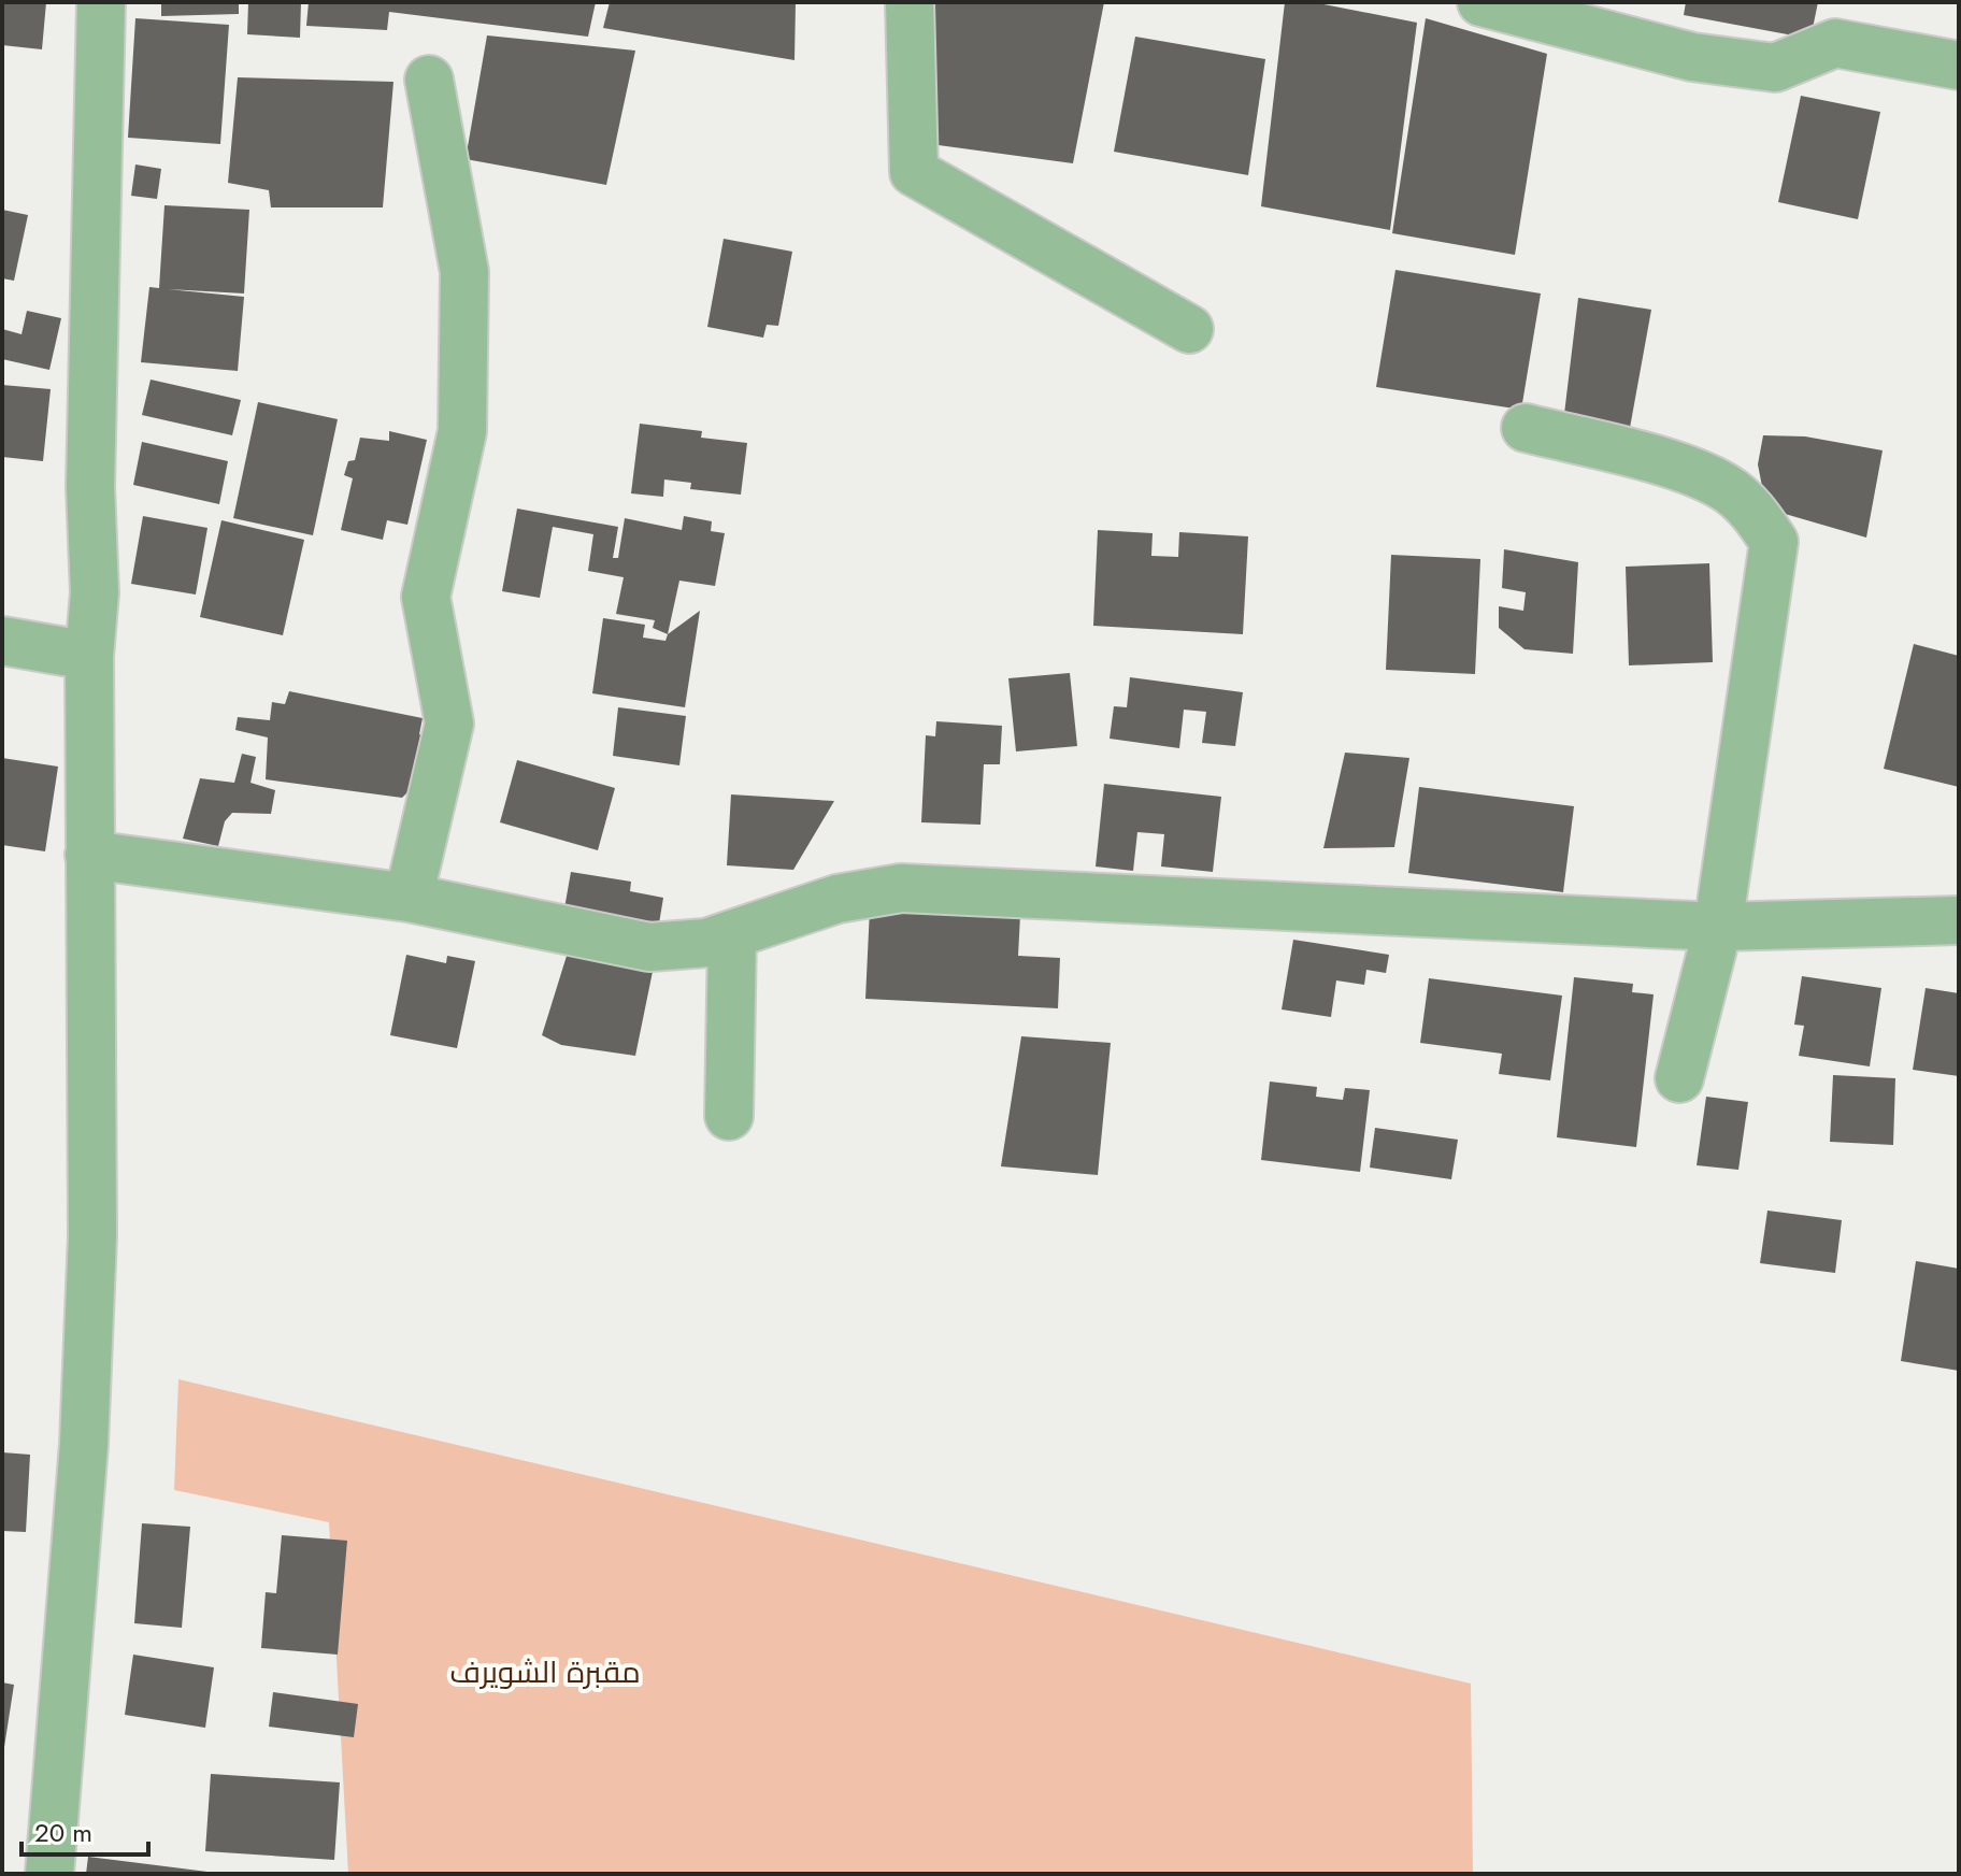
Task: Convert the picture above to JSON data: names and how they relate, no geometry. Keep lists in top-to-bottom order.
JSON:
{
  "parks": ["مقبرة الشويرف"],
  "scale_bar": "20 m"
}
